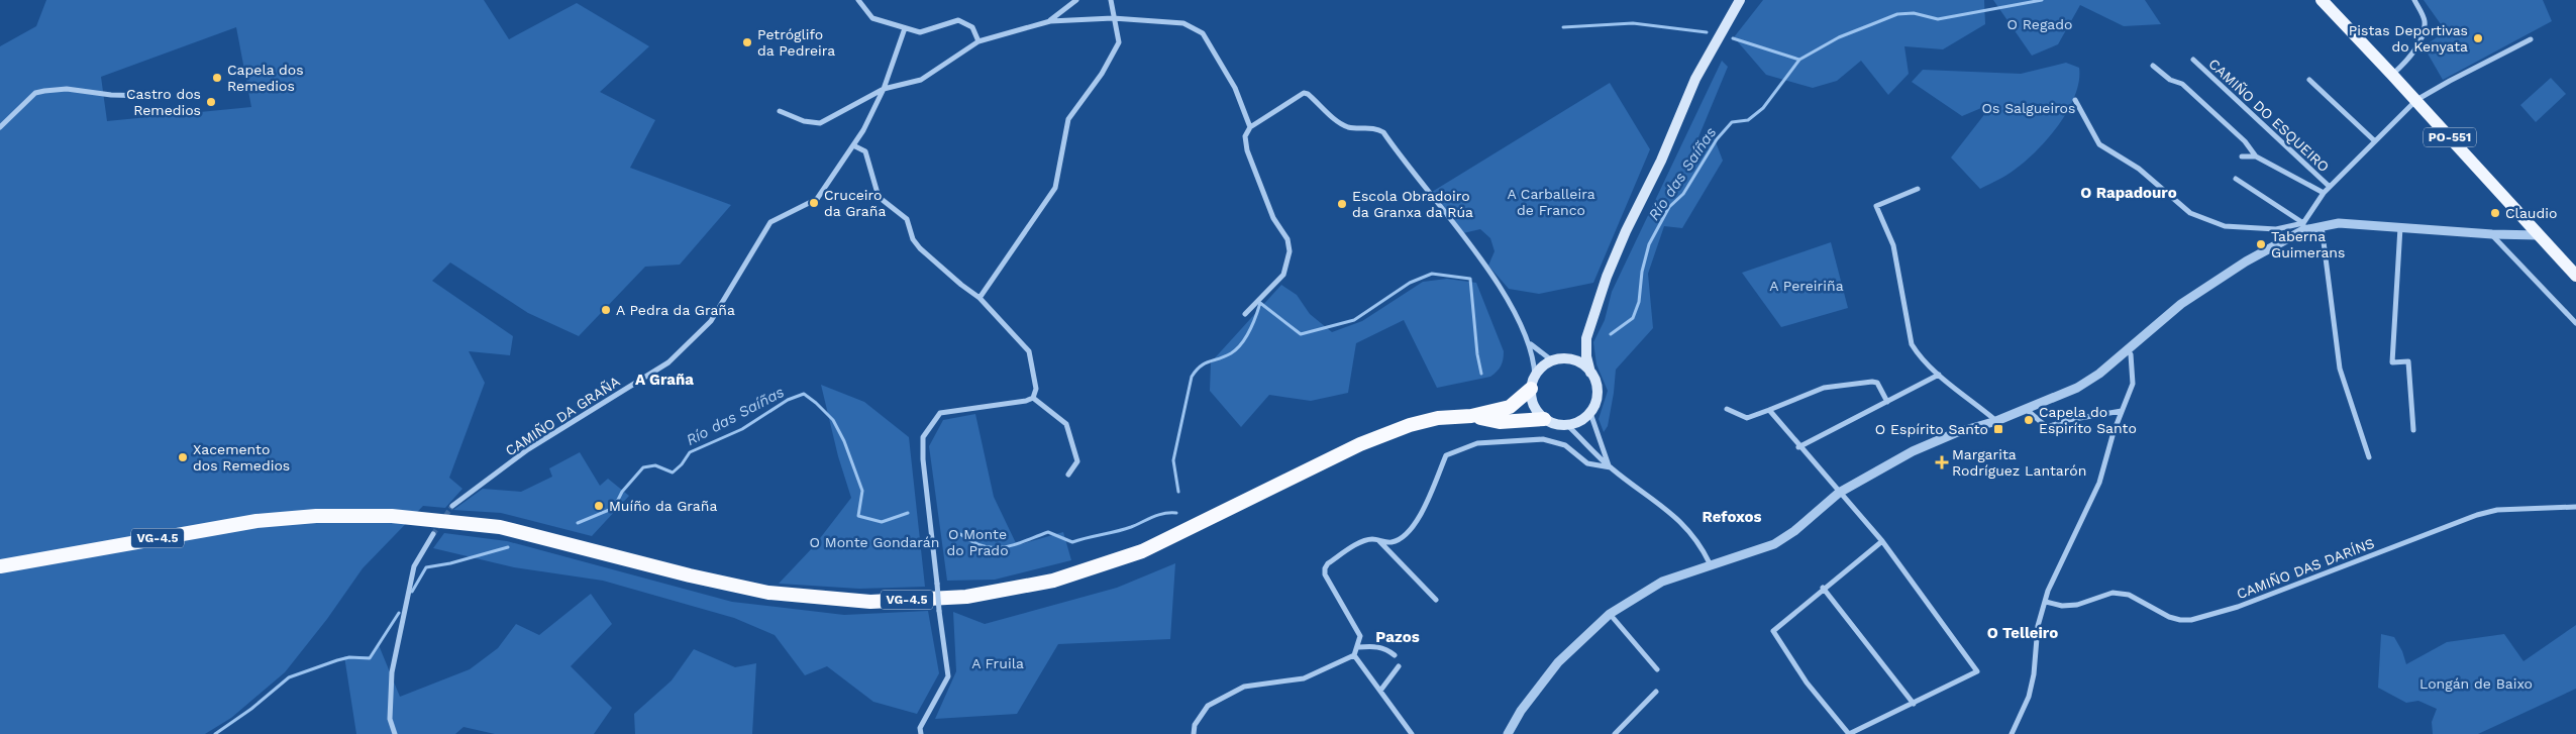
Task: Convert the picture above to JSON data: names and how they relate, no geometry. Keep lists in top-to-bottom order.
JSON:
{
  "streets": {
    "highway": ["VG-4.5"],
    "main road": ["PO-551"],
    "street": ["CAMIÑO DO ESQUEIRO", "CAMIÑO DA GRAÑA", "CAMIÑO DAS DARÍNS"]
  },
  "districts": [
    "O Rapadouro",
    "A Graña",
    "Refoxos",
    "O Telleiro",
    "Pazos"
  ],
  "water": ["Río das Saíñas"],
  "parks": [
    "O Regado",
    "Os Salgueiros",
    "A Carballeira de Franco",
    "A Pereiriña",
    "O Monte do Prado",
    "O Monte Gondarán",
    "A Fruila",
    "Longán de Baixo"
  ],
  "places": {
    "other": [
      "Pistas Deportivas do Kenyata",
      "Petróglifo da Pedreira",
      "Capela dos Remedios",
      "Castro dos Remedios",
      "Cruceiro da Graña",
      "Escola Obradoiro da Granxa da Rúa",
      "Claudio",
      "Taberna Guimerans",
      "A Pedra da Graña",
      "Capela do Espiríto Santo",
      "Xacemento dos Remedios",
      "Muíño da Graña"
    ],
    "transit": ["O Espírito Santo"],
    "health": ["Margarita Rodríguez Lantarón"]
  }
}
